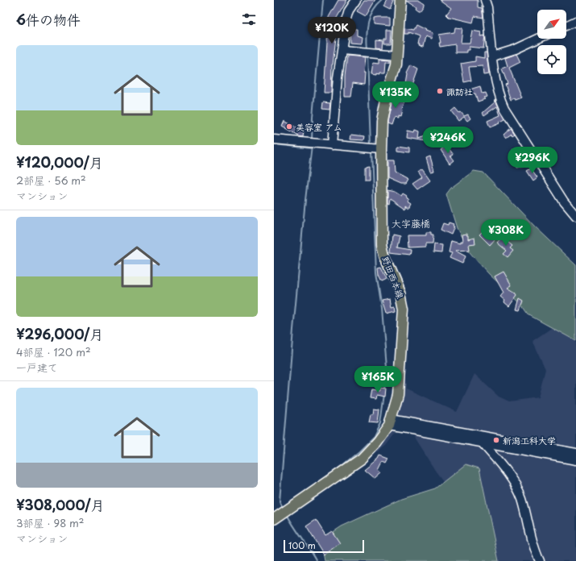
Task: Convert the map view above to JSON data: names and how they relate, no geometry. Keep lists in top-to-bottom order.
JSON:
{
  "streets": {
    "main road": ["野田西本線"]
  },
  "districts": ["大字藤橋"],
  "places": ["諏訪社", "美容室 アム", "新潟工科大学"],
  "scale_bar": "100 m",
  "north": "top right",
  "page": {
    "heading": "6件の物件",
    "price": [
      "¥120K",
      "¥135K",
      "¥246K",
      "¥296K",
      "¥308K",
      "¥165K"
    ],
    "list": [
      {
        "name": "¥120,000/月",
        "note": "2部屋 · 56 m² · マンション"
      },
      {
        "name": "¥296,000/月",
        "note": "4部屋 · 120 m² · 一戸建て"
      },
      {
        "name": "¥308,000/月",
        "note": "3部屋 · 98 m² · マンション"
      }
    ],
    "scale": "100 m"
  }
}
